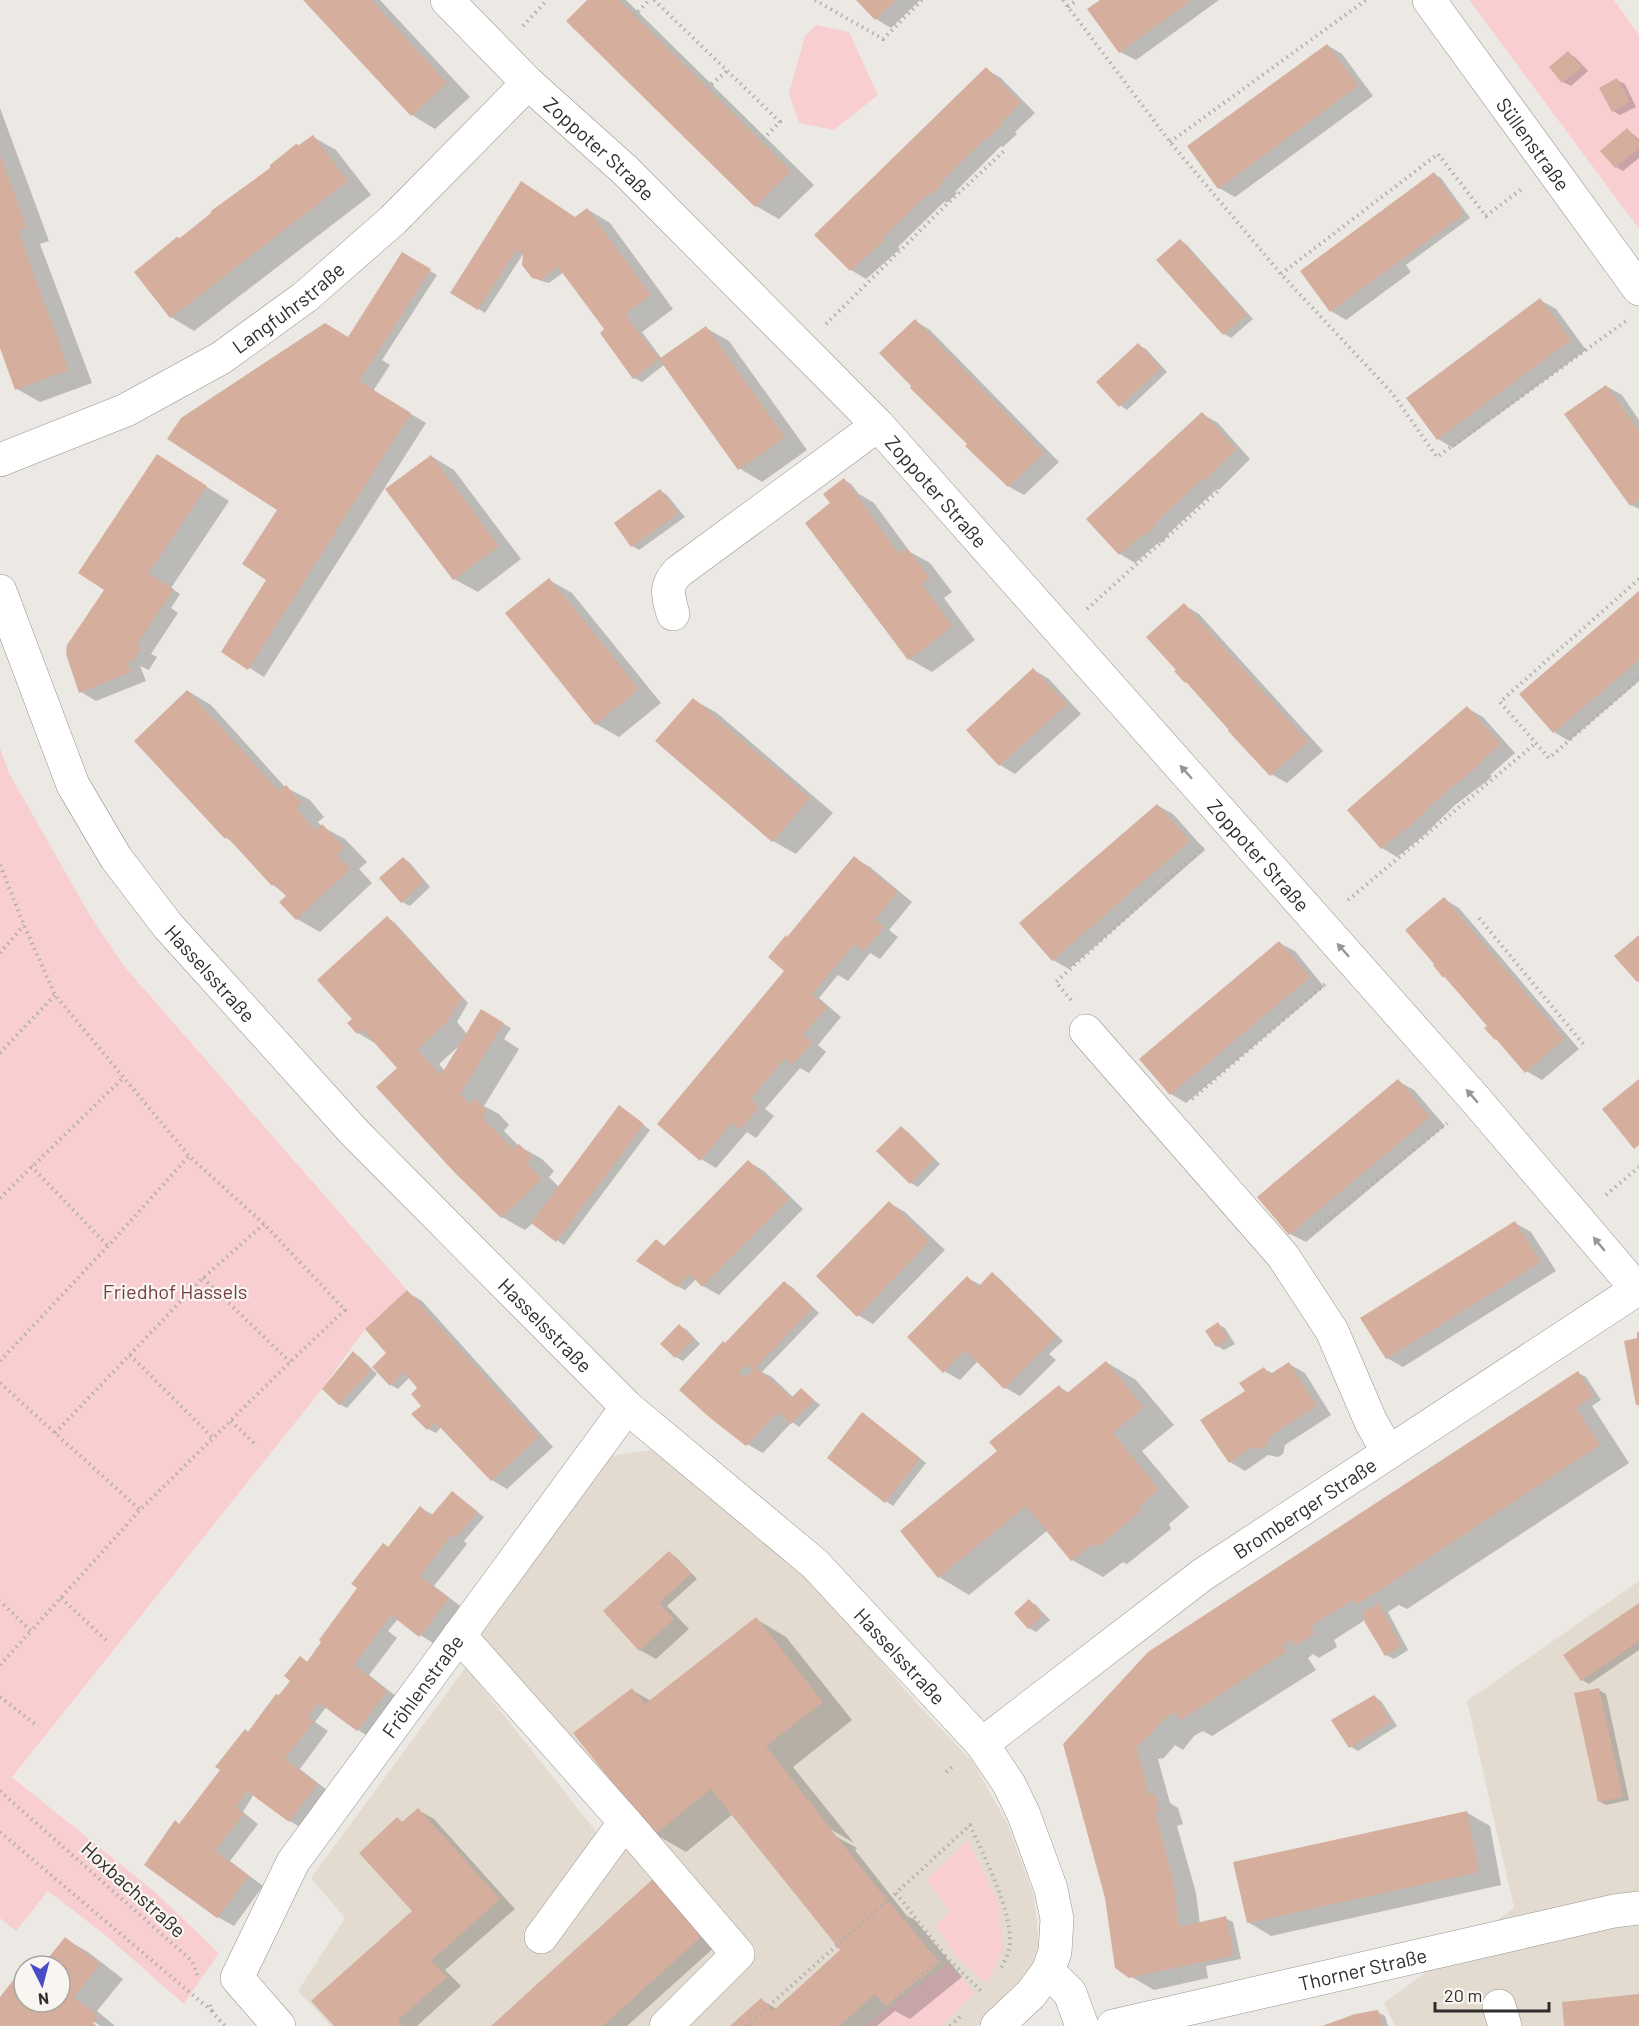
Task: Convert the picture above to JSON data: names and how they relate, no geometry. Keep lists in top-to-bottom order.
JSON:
{
  "streets": {
    "street": [
      "Süllenstraße",
      "Zoppoter Straße",
      "Langfuhrstraße",
      "Hasselsstraße",
      "Bromberger Straße",
      "Fröhlenstraße",
      "Thorner Straße"
    ],
    "path": ["Hoxbachstraße"]
  },
  "crossings": [
    ["Zoppoter Straße", "Langfuhrstraße"],
    ["Zoppoter Straße", "Bromberger Straße"],
    ["Hasselsstraße", "Bromberger Straße"],
    ["Hasselsstraße", "Fröhlenstraße"]
  ],
  "parks": ["Friedhof Hassels"],
  "scale_bar": "20 m",
  "north": "bottom"
}
